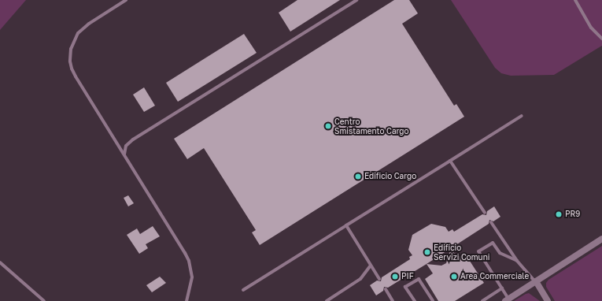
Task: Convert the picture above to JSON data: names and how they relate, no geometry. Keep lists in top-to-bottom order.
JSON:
{
  "places": [
    "Centro Smistamento Cargo",
    "Edificio Cargo",
    "PR9",
    "Edificio Servizi Comuni",
    "PIF",
    "Area Commerciale"
  ]
}
